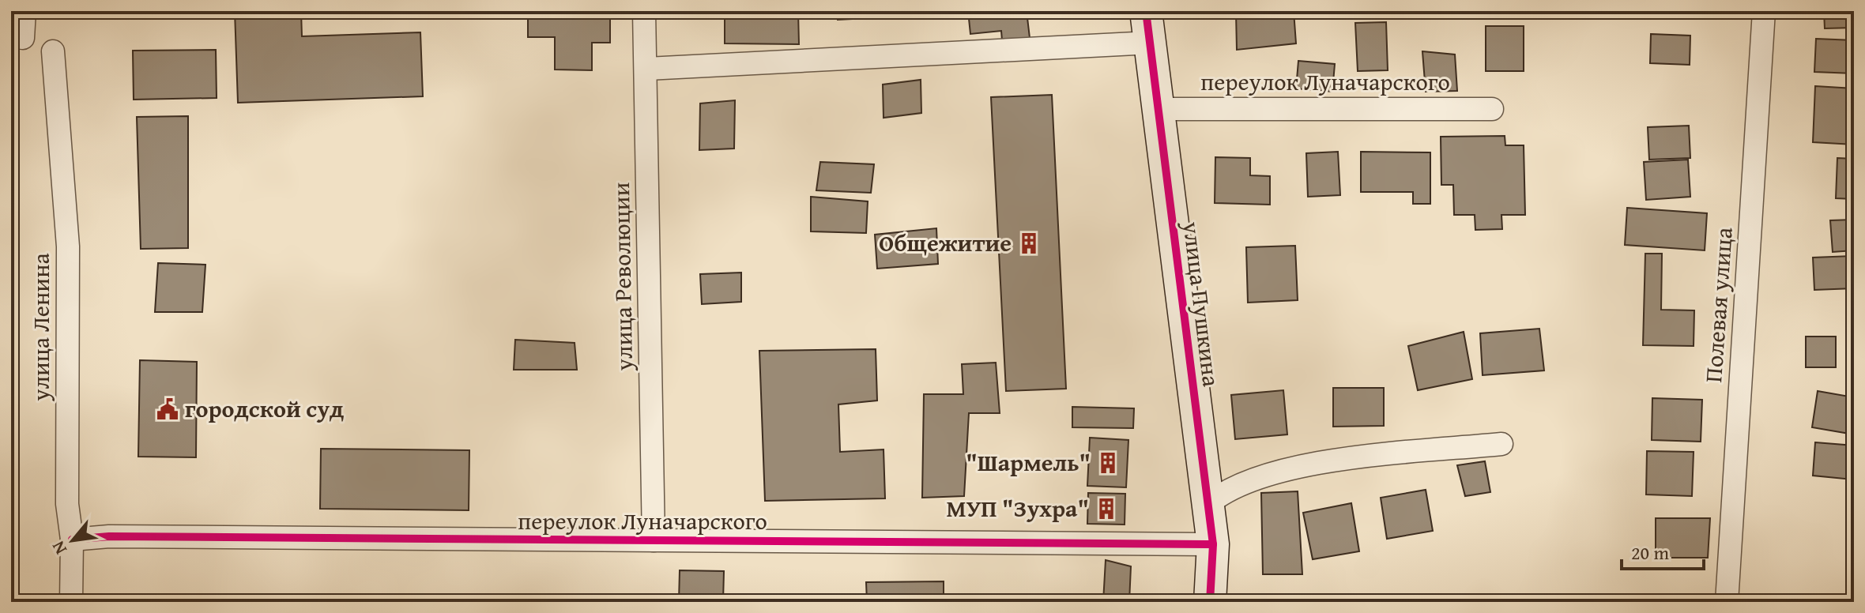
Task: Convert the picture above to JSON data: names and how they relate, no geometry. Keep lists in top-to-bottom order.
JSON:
{
  "streets": {
    "street": [
      "переулок Луначарского",
      "улица Революции",
      "улица Пушкина",
      "Полевая улица",
      "улица Ленина"
    ]
  },
  "crossings": [
    ["переулок Луначарского", "улица Революции"],
    ["переулок Луначарского", "улица Пушкина"],
    ["переулок Луначарского", "улица Ленина"]
  ],
  "places": {
    "building": ["Общежитие", "\"Шармель\"", "МУП \"Зухра\""],
    "public building": ["городской суд"]
  },
  "scale_bar": "20 m",
  "north": "bottom left"
}
